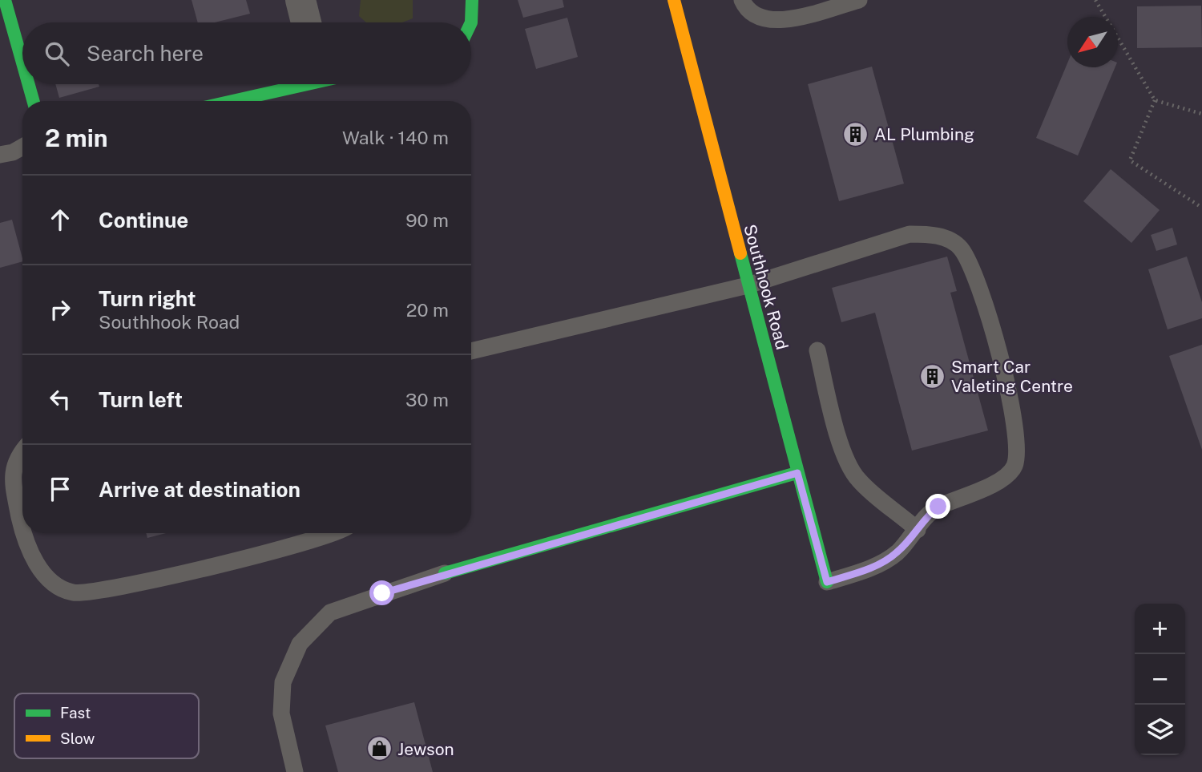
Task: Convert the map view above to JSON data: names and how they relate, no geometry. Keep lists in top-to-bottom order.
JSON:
{
  "streets": {
    "street": ["Southhook Road"]
  },
  "places": {
    "building": ["AL Plumbing", "Smart Car Valeting Centre"],
    "shop": ["Jewson"]
  },
  "legend": ["Fast", "Slow"],
  "north": "bottom left",
  "page": {
    "search": "Search here",
    "heading": ["2 min", "Walk · 140 m"],
    "list": [
      ["Continue", "90 m"],
      ["Turn right", "Southhook Road", "20 m"],
      ["Turn left", "30 m"],
      "Arrive at destination"
    ],
    "map_buttons": ["+", "−"]
  }
}
